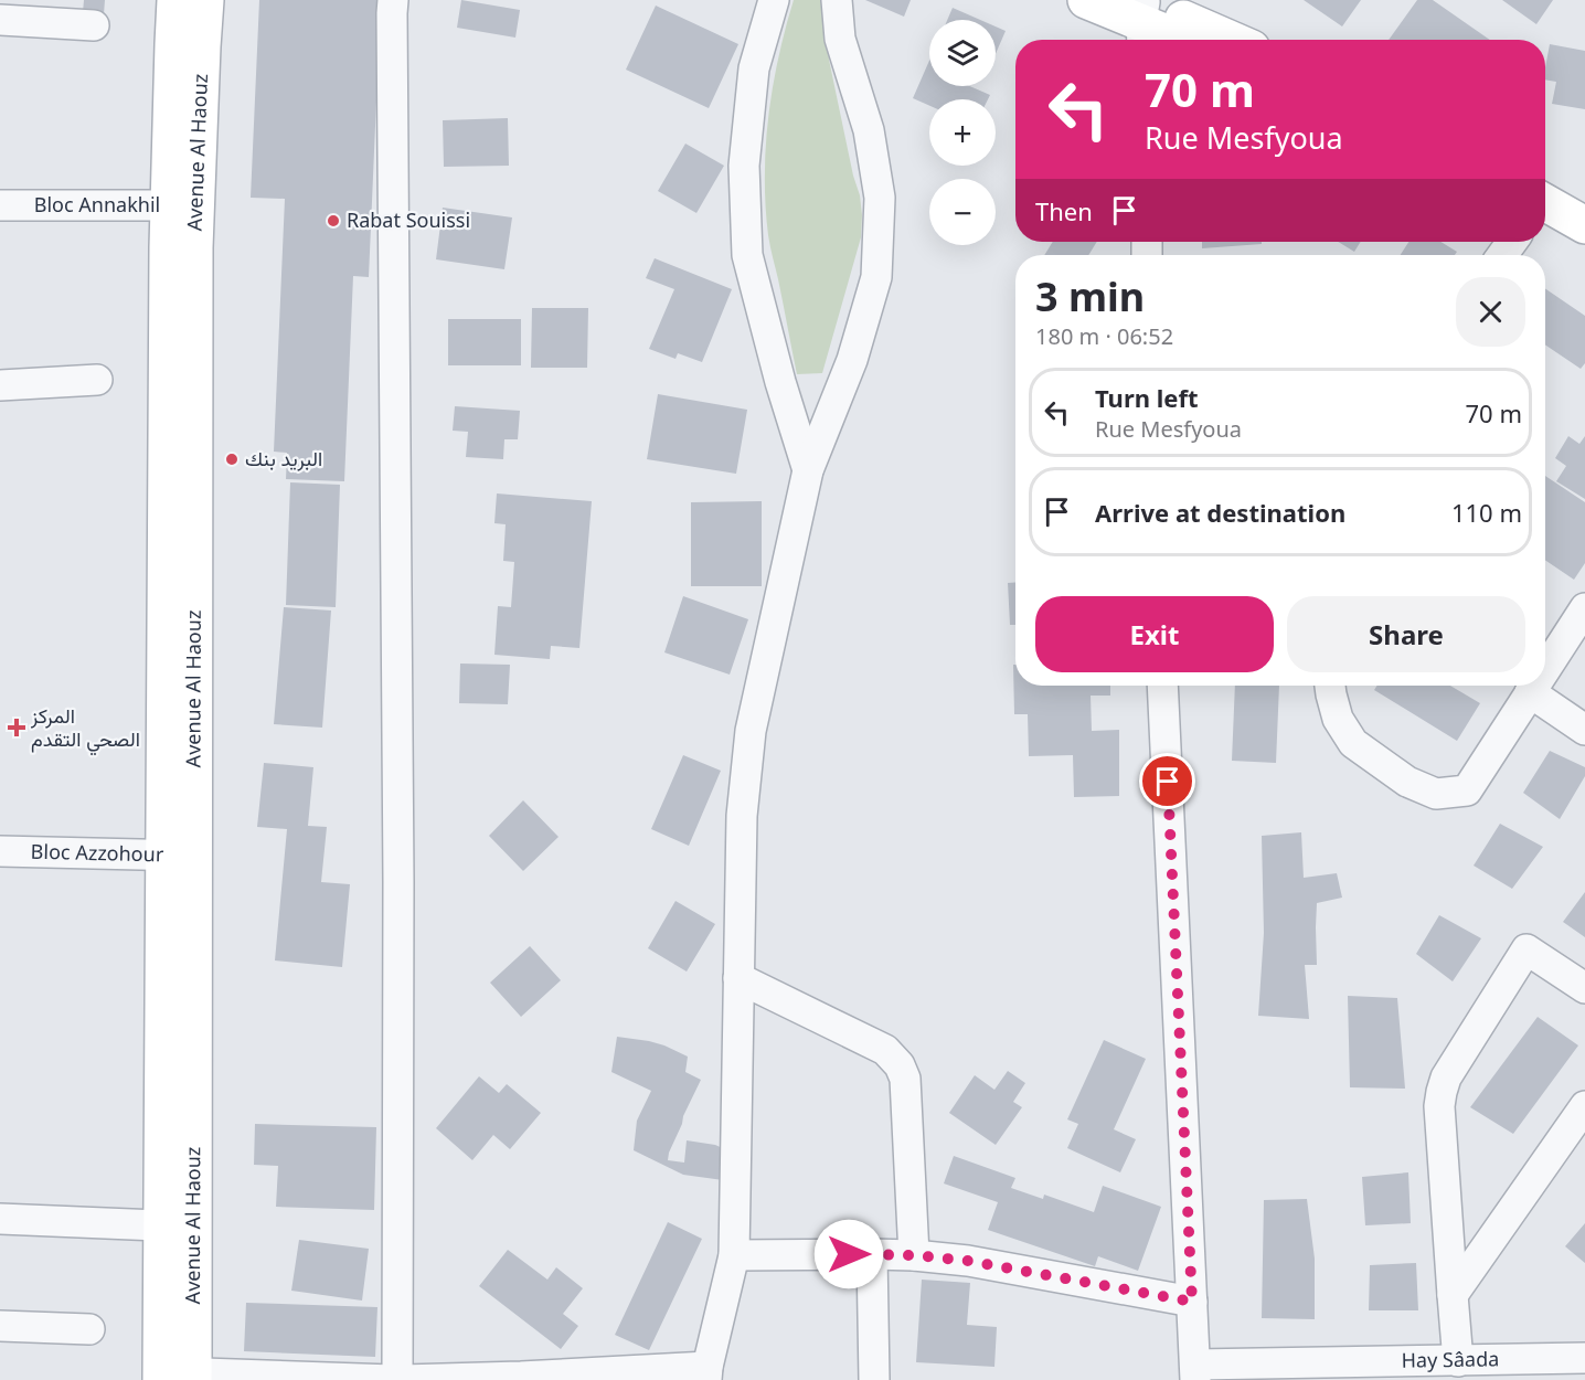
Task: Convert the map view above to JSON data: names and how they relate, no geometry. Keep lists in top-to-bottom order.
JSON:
{
  "streets": {
    "main road": ["Avenue Al Haouz"],
    "street": ["Bloc Annakhil", "Bloc Azzohour", "Hay Sâada"]
  },
  "crossings": [
    ["Avenue Al Haouz", "Bloc Annakhil"],
    ["Avenue Al Haouz", "Bloc Azzohour"]
  ],
  "places": {
    "other": ["Rabat Souissi", "البريد بنك"],
    "health": ["المركز الصحي التقدم"]
  },
  "page": {
    "map_buttons": ["+", "−"],
    "turn": ["70 m", "Rue Mesfyoua"],
    "then": "Then",
    "heading": ["3 min", "180 m · 06:52"],
    "list": [
      {
        "name": "Turn left",
        "note": "Rue Mesfyoua",
        "value": "70 m"
      },
      {
        "name": "Arrive at destination",
        "value": "110 m"
      }
    ],
    "buttons": ["Exit", "Share"]
  }
}
